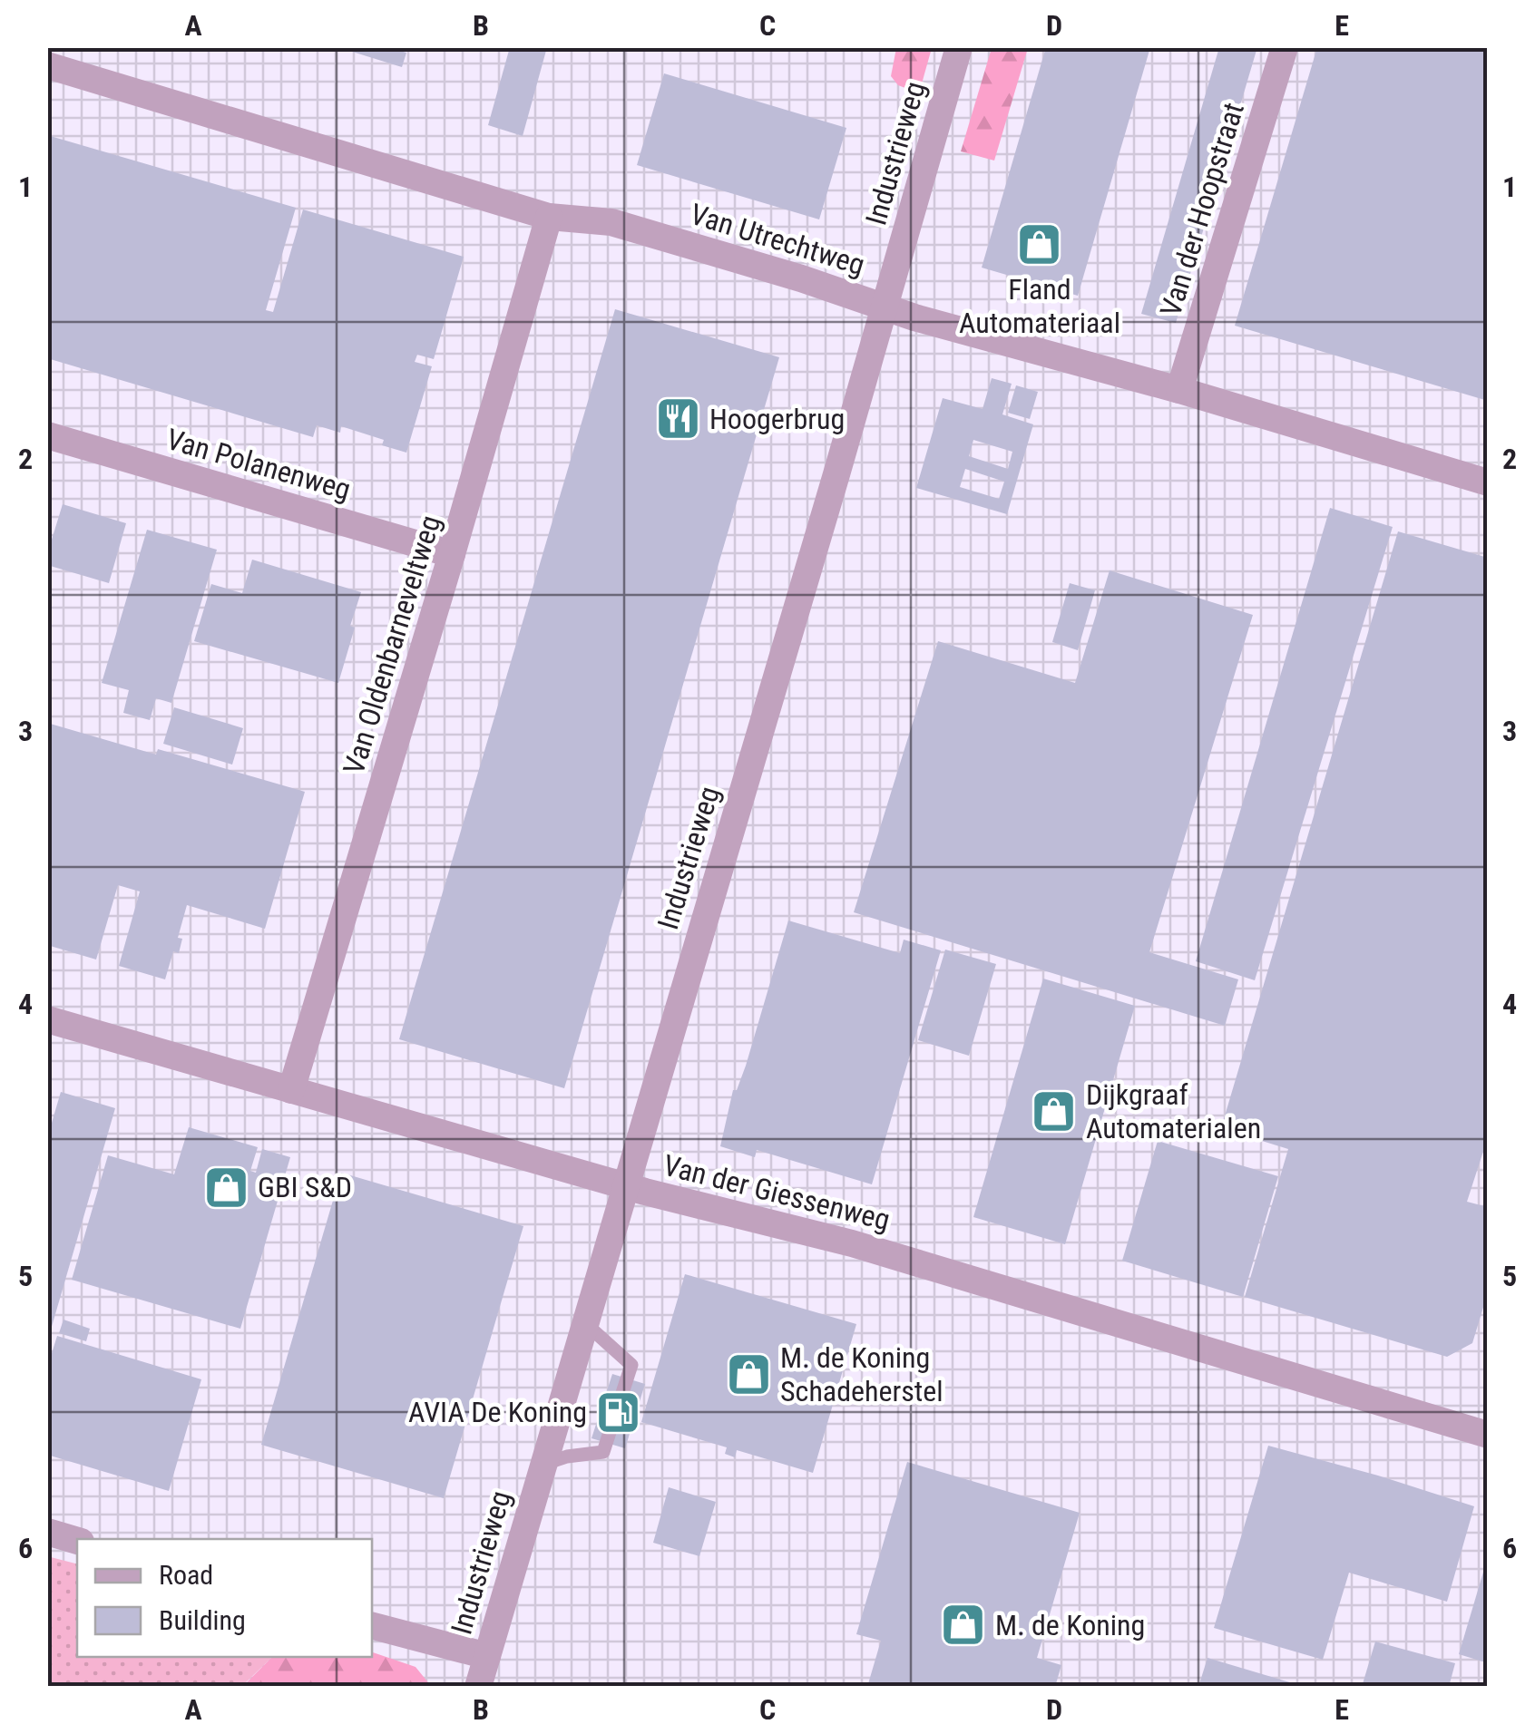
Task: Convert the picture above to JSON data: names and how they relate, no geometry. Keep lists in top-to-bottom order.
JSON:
{
  "streets": {
    "street": [
      "Industrieweg",
      "Van der Hoopstraat",
      "Van Utrechtweg",
      "Van Polanenweg",
      "Van Oldenbarneveltweg",
      "Van der Giessenweg"
    ]
  },
  "crossings": [
    ["Industrieweg", "Van Utrechtweg"],
    ["Industrieweg", "Van der Giessenweg"],
    ["Van der Hoopstraat", "Van Utrechtweg"],
    ["Van Utrechtweg", "Van Oldenbarneveltweg"],
    ["Van Polanenweg", "Van Oldenbarneveltweg"],
    ["Van Oldenbarneveltweg", "Van der Giessenweg"]
  ],
  "places": {
    "shop": [
      "Fland Automateriaal",
      "Dijkgraaf Automaterialen",
      "GBI S&D",
      "M. de Koning Schadeherstel",
      "M. de Koning"
    ],
    "restaurant": ["Hoogerbrug"],
    "fuel station": ["AVIA De Koning"]
  },
  "legend": ["Road", "Building"],
  "grid": {
    "columns": [
      "A",
      "B",
      "C",
      "D",
      "E"
    ],
    "rows": [
      "1",
      "2",
      "3",
      "4",
      "5",
      "6"
    ]
  }
}
